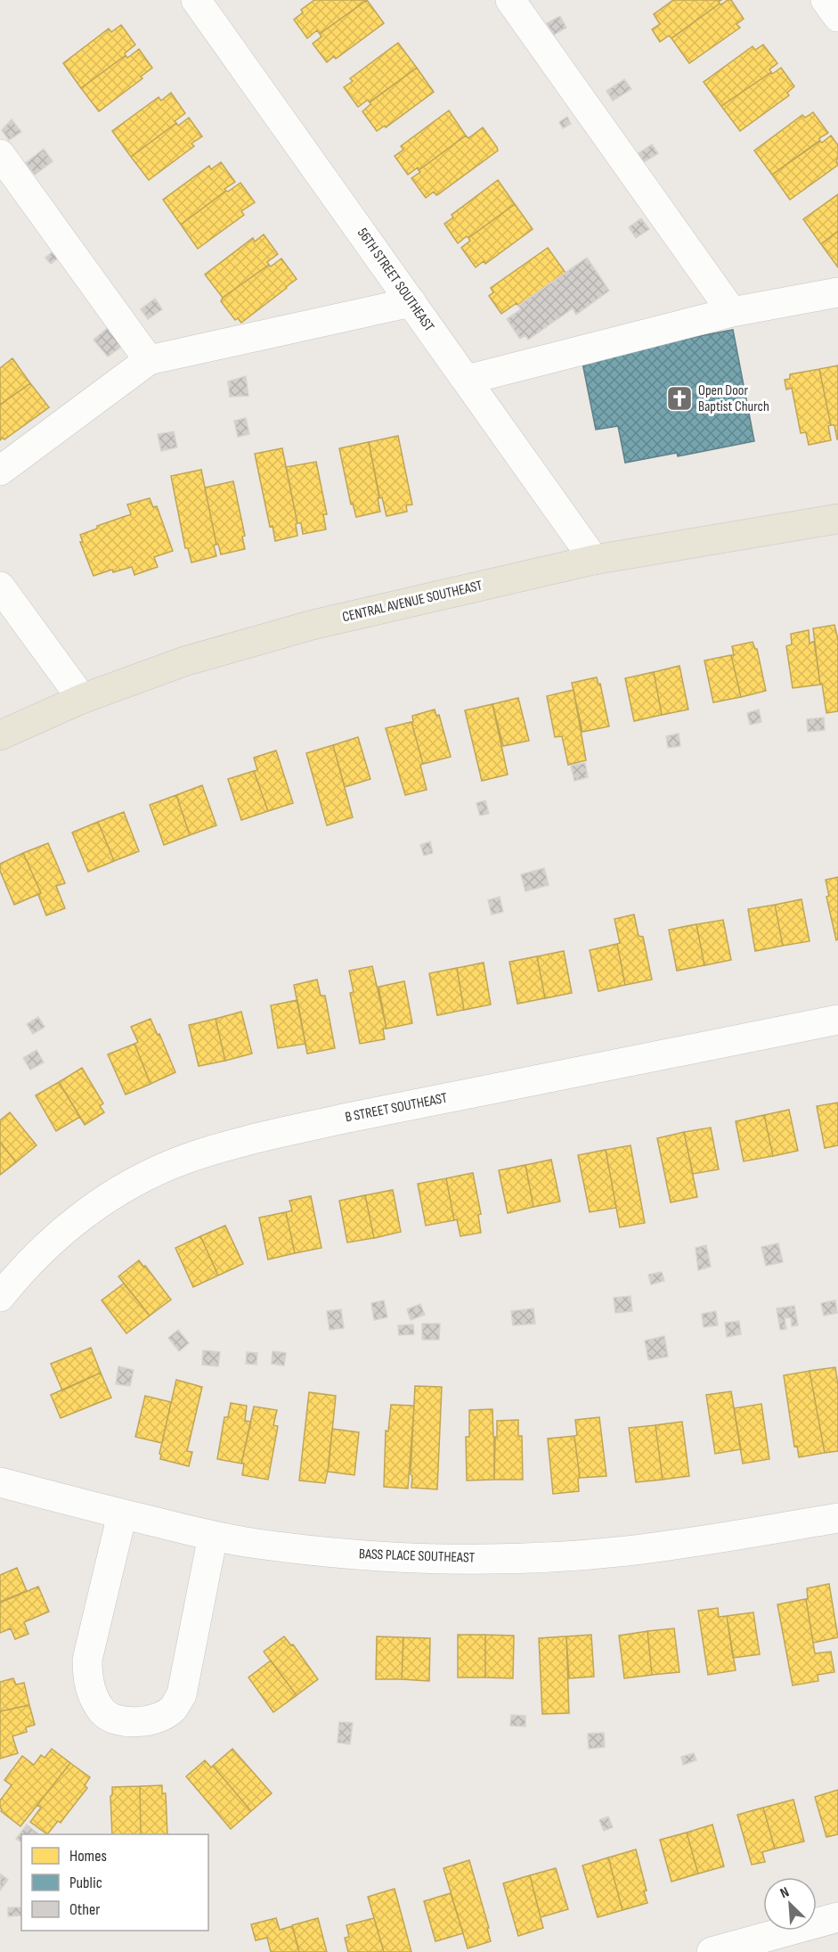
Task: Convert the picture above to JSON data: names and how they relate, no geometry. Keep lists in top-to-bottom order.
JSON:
{
  "streets": {
    "main road": ["CENTRAL AVENUE SOUTHEAST"],
    "street": ["56TH STREET SOUTHEAST", "B STREET SOUTHEAST", "BASS PLACE SOUTHEAST"]
  },
  "crossings": [
    ["56TH STREET SOUTHEAST", "CENTRAL AVENUE SOUTHEAST"]
  ],
  "places": {
    "church": ["Open Door Baptist Church"]
  },
  "legend": ["Homes", "Public", "Other"],
  "north": "top left"
}
